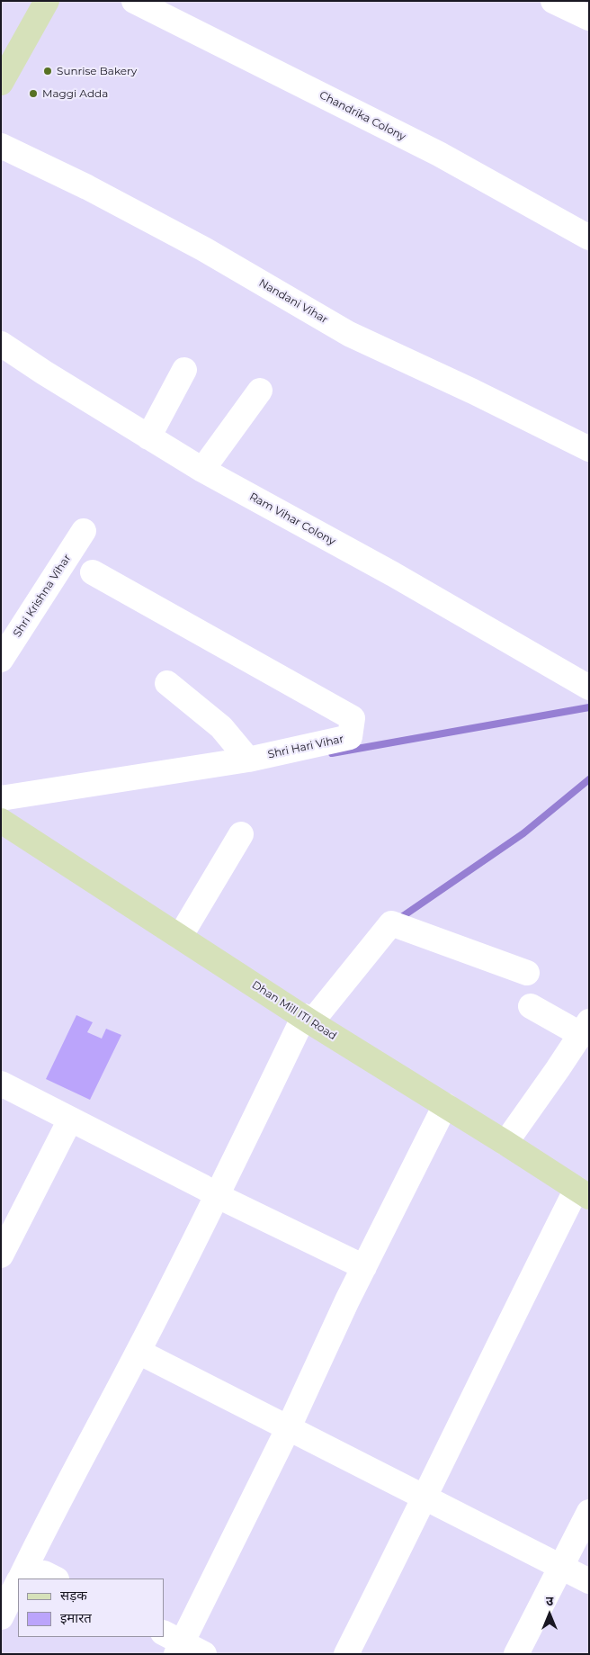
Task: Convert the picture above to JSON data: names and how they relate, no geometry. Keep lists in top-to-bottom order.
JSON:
{
  "streets": {
    "street": [
      "Chandrika Colony",
      "Nandani Vihar",
      "Ram Vihar Colony",
      "Shri Krishna Vihar",
      "Shri Hari Vihar",
      "Dhan Mill ITI Road"
    ]
  },
  "places": ["Sunrise Bakery", "Maggi Adda"],
  "legend": ["सड़क", "इमारत"],
  "north": "top"
}
